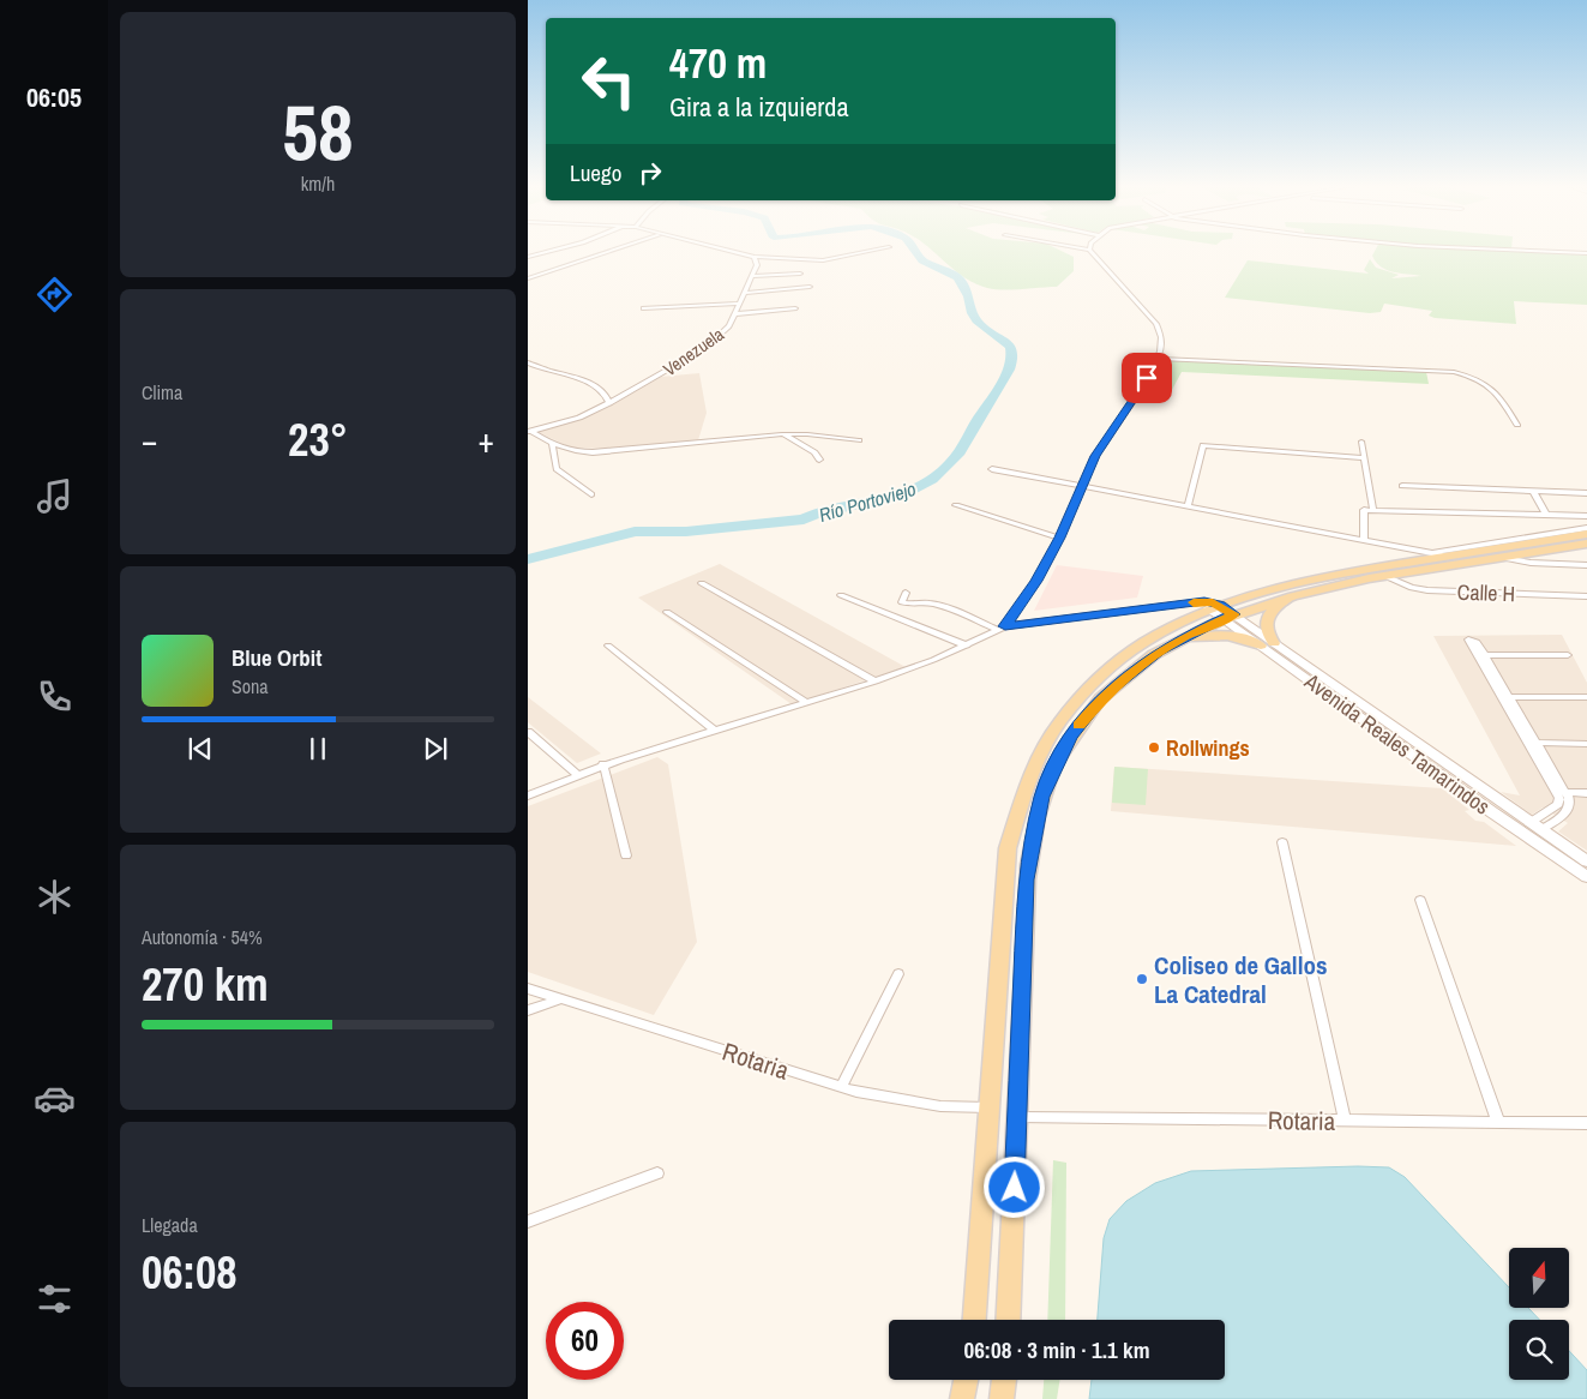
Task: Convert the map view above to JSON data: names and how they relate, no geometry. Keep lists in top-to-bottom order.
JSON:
{
  "streets": {
    "main road": ["Avenida Reales Tamarindos"],
    "street": ["Venezuela", "Calle H", "Rotaria"]
  },
  "water": ["Río Portoviejo"],
  "places": ["Rollwings", "Coliseo de Gallos La Catedral"],
  "north": "top",
  "page": {
    "tabs": "06:05",
    "tile": [
      ["58", "km/h"],
      "Clima",
      ["Autonomía · 54%", "270 km"],
      ["Llegada", "06:08"]
    ],
    "turn": ["470 m", "Gira a la izquierda"],
    "then": "Luego",
    "heat": ["−", "23°", "+"],
    "song": ["Blue Orbit", "Sona"],
    "limit": "60",
    "trip": "06:08 · 3 min · 1.1 km"
  }
}
